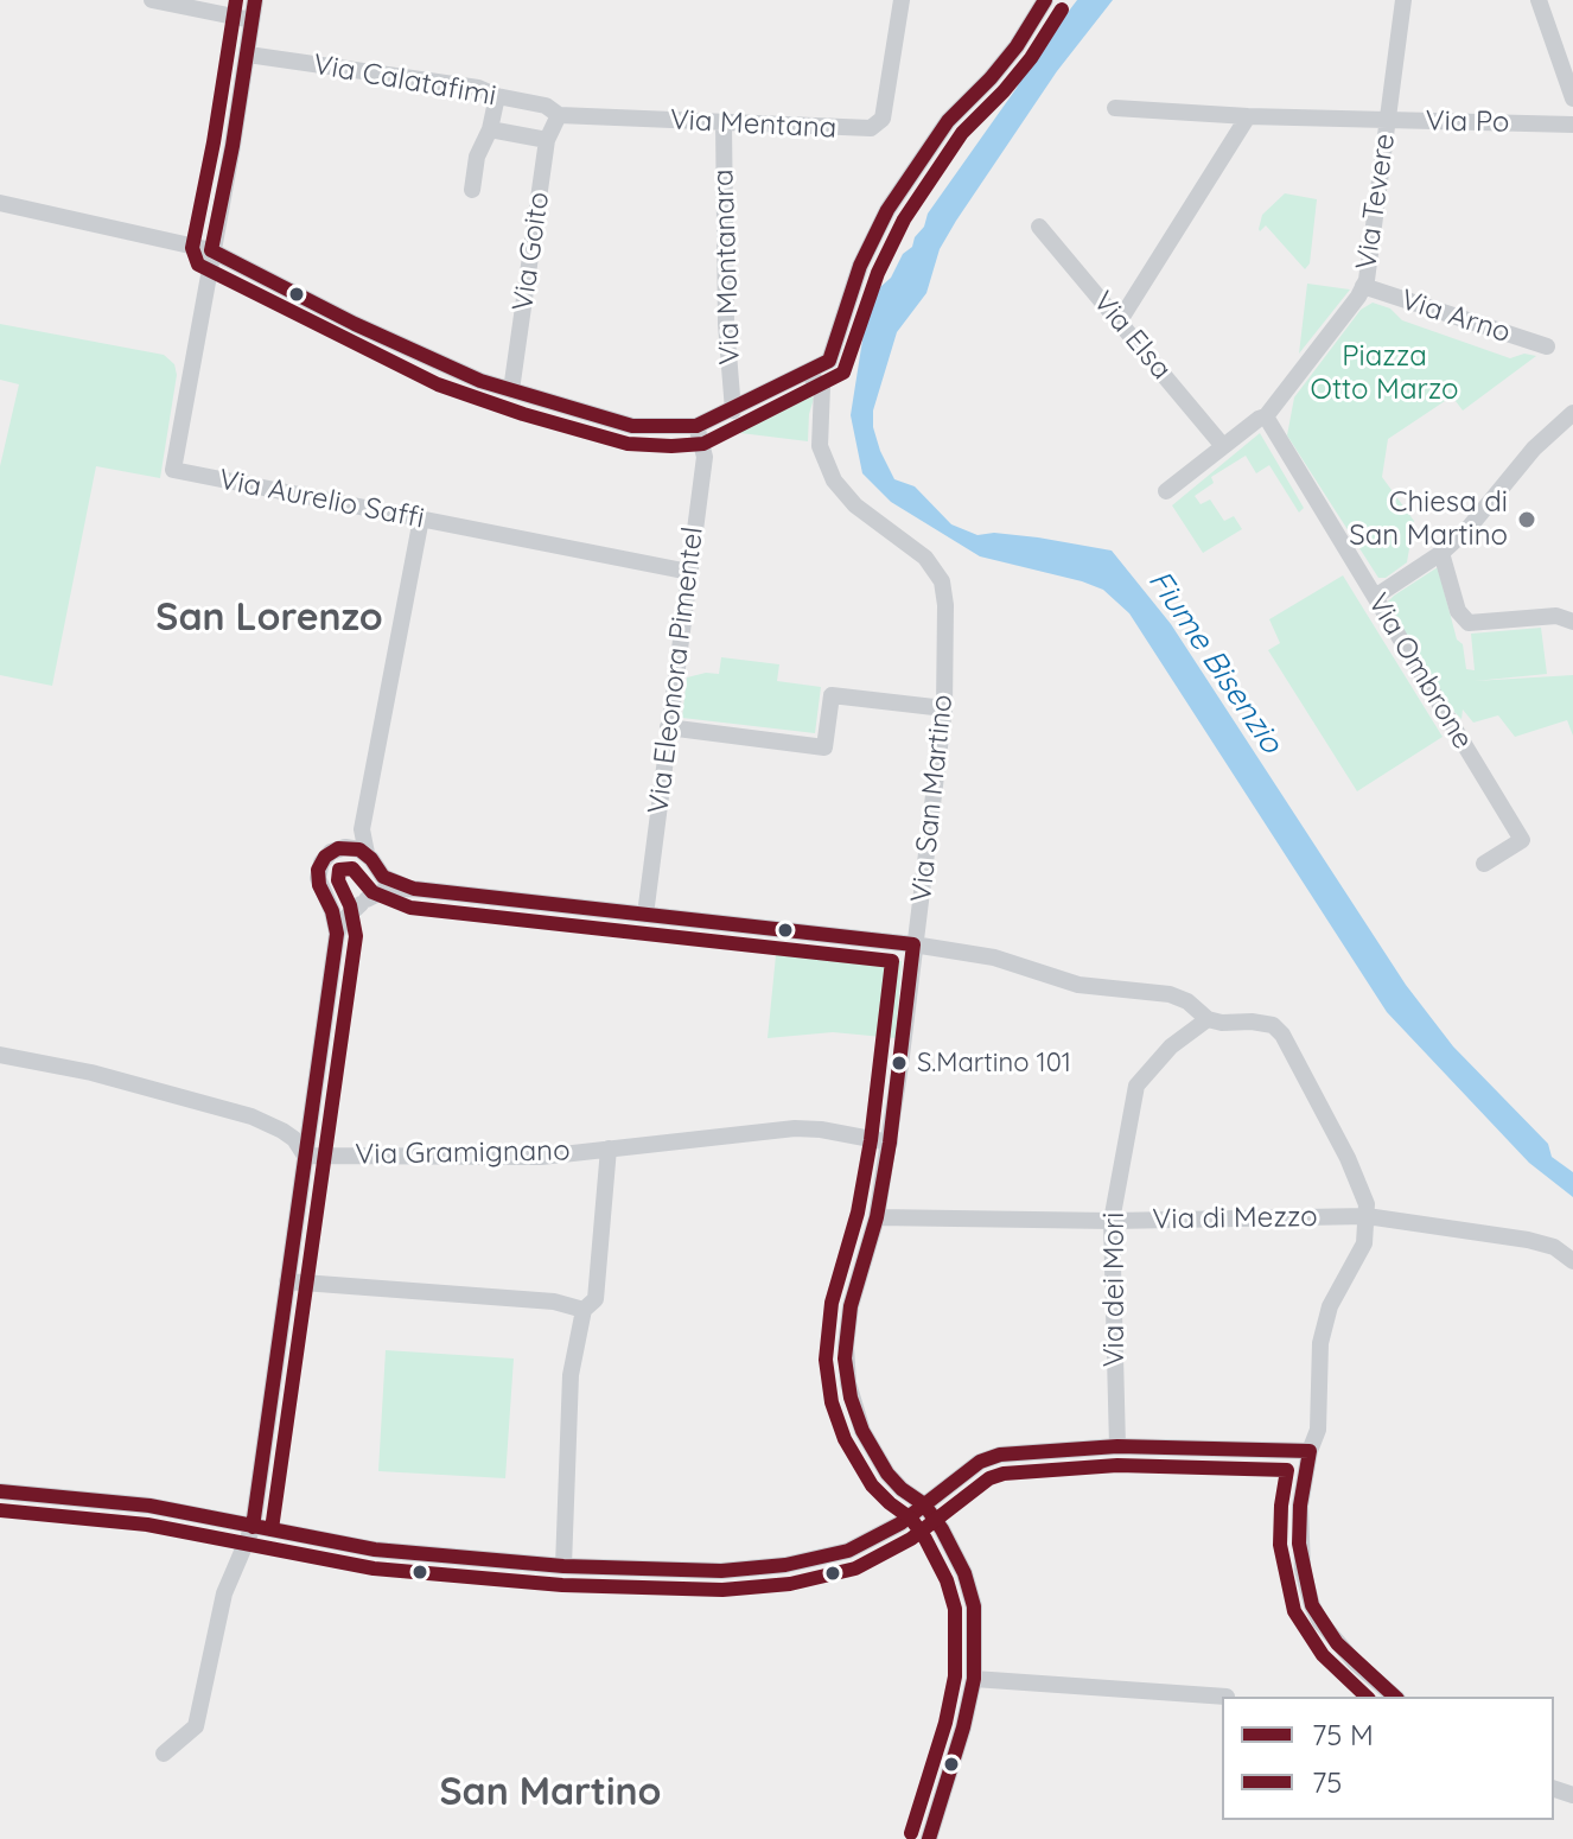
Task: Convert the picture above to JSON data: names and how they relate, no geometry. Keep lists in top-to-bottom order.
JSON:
{
  "streets": {
    "street": [
      "Via Calatafimi",
      "Via Po",
      "Via Mentana",
      "Via Tevere",
      "Via Goito",
      "Via Montanara",
      "Via Arno",
      "Via Elsa",
      "Via Aurelio Saffi",
      "Via Eleonora Pimentel",
      "Via Ombrone",
      "Via San Martino",
      "Via Gramignano",
      "Via di Mezzo",
      "Via dei Mori"
    ]
  },
  "crossings": [
    ["Via Calatafimi", "Via Mentana"],
    ["Via Calatafimi", "Via Goito"],
    ["Via Po", "Via Tevere"],
    ["Via Mentana", "Via Goito"],
    ["Via Mentana", "Via Montanara"],
    ["Via Tevere", "Via Arno"],
    ["Via Tevere", "Via Elsa"],
    ["Via Tevere", "Via Ombrone"],
    ["Via Aurelio Saffi", "Via Eleonora Pimentel"],
    ["Via San Martino", "Via Gramignano"],
    ["Via San Martino", "Via di Mezzo"],
    ["Via di Mezzo", "Via dei Mori"]
  ],
  "districts": ["San Lorenzo", "San Martino"],
  "water": ["Fiume Bisenzio"],
  "parks": ["Piazza Otto Marzo"],
  "places": ["Chiesa di San Martino", "S.Martino 101"],
  "lines": ["transit line 75"],
  "legend": ["75 M", "75"]
}
